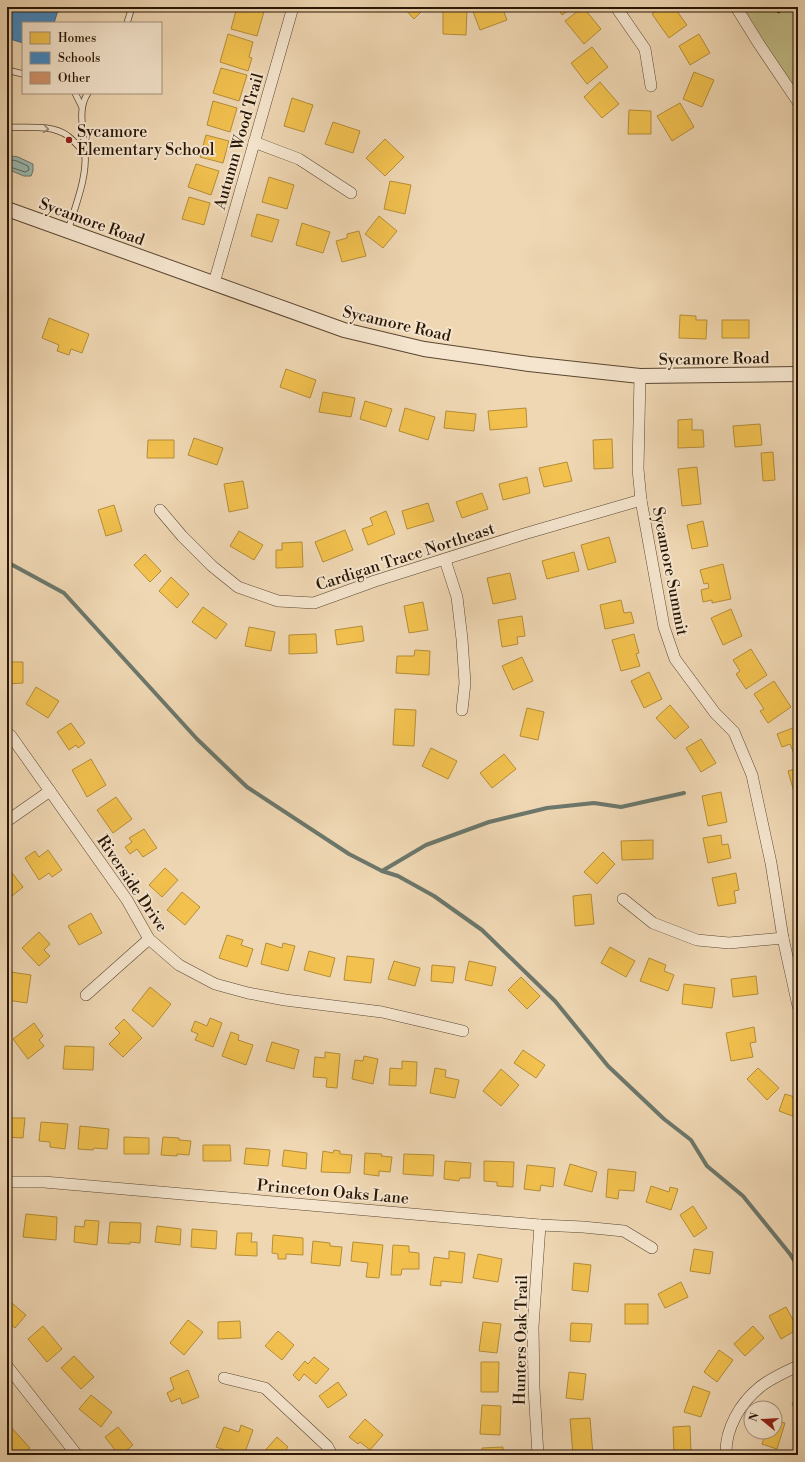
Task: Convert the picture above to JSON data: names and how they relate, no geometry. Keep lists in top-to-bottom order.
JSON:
{
  "streets": {
    "street": [
      "Autumn Wood Trail",
      "Sycamore Road",
      "Cardigan Trace Northeast",
      "Sycamore Summit",
      "Riverside Drive",
      "Princeton Oaks Lane",
      "Hunters Oak Trail"
    ]
  },
  "crossings": [
    ["Autumn Wood Trail", "Sycamore Road"],
    ["Sycamore Road", "Sycamore Summit"],
    ["Cardigan Trace Northeast", "Sycamore Summit"],
    ["Princeton Oaks Lane", "Hunters Oak Trail"]
  ],
  "places": ["Sycamore Elementary School"],
  "legend": ["Homes", "Schools", "Other"],
  "north": "left"
}
